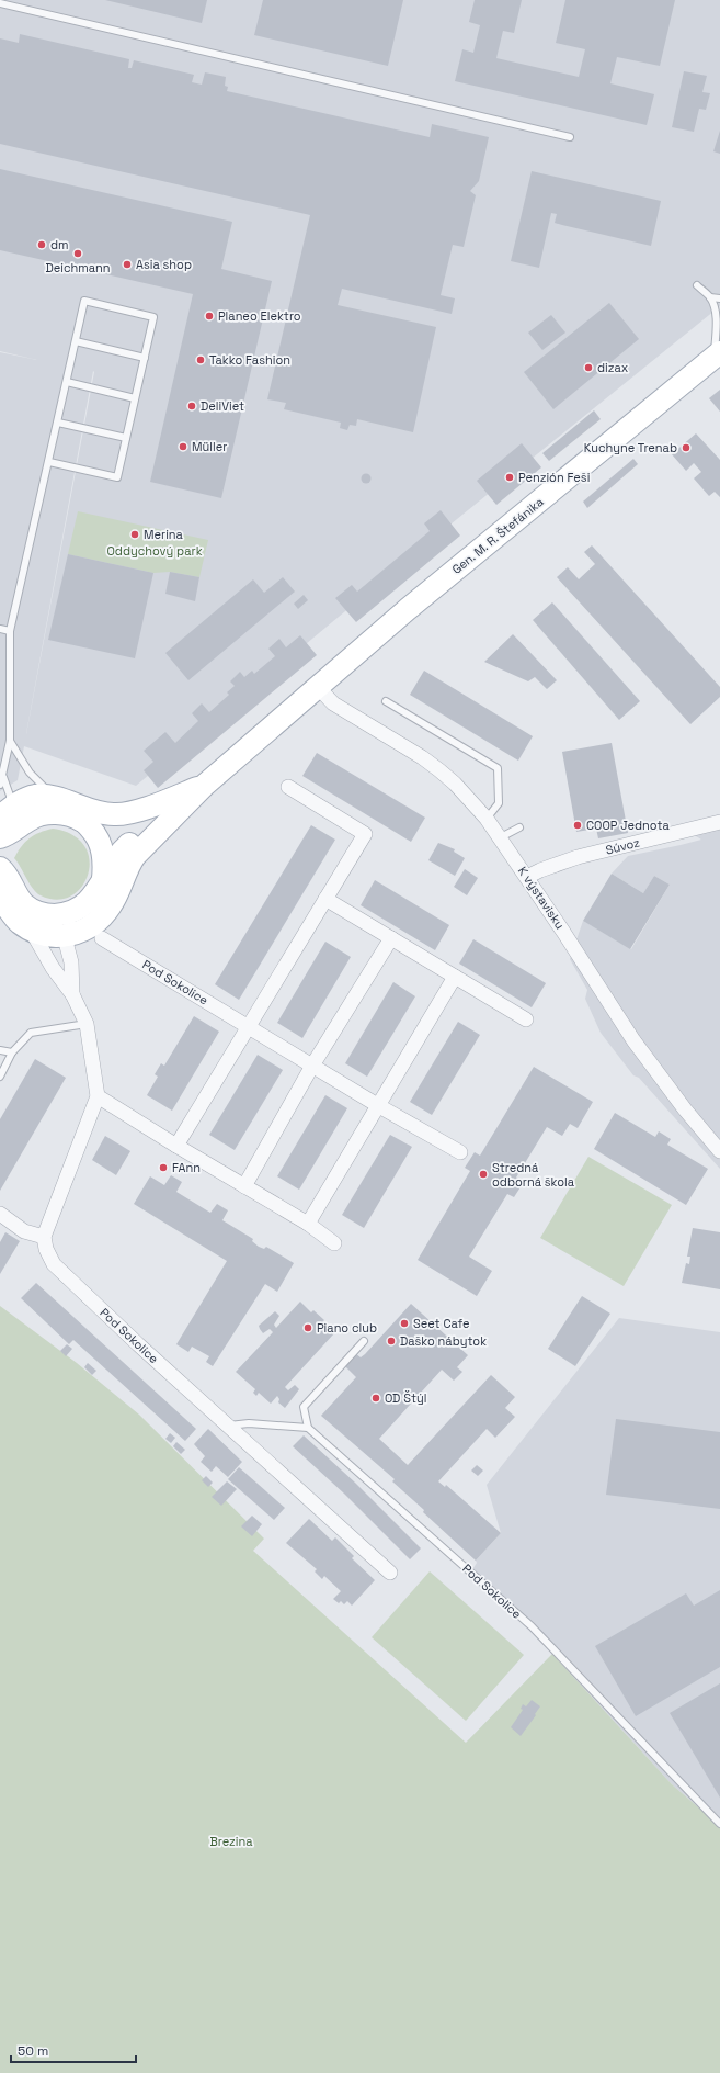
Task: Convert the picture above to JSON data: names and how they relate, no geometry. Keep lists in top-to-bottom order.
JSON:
{
  "streets": {
    "main road": ["Gen. M. R. Štefánika"],
    "street": ["Súvoz", "K výstavisku", "Pod Sokolice"]
  },
  "crossings": [
    ["Gen. M. R. Štefánika", "K výstavisku"],
    ["Súvoz", "K výstavisku"]
  ],
  "parks": ["Oddychový park", "Brezina"],
  "places": [
    "dm",
    "Deichmann",
    "Asia shop",
    "Planeo Elektro",
    "Takko Fashion",
    "dizax",
    "DeliViet",
    "Müller",
    "Kuchyne Trenab",
    "Penzión Feši",
    "Merina",
    "COOP Jednota",
    "FAnn",
    "Stredná odborná škola",
    "Seet Cafe",
    "Piano club",
    "Daško nábytok",
    "OD Štýl"
  ],
  "scale_bar": "50 m"
}
